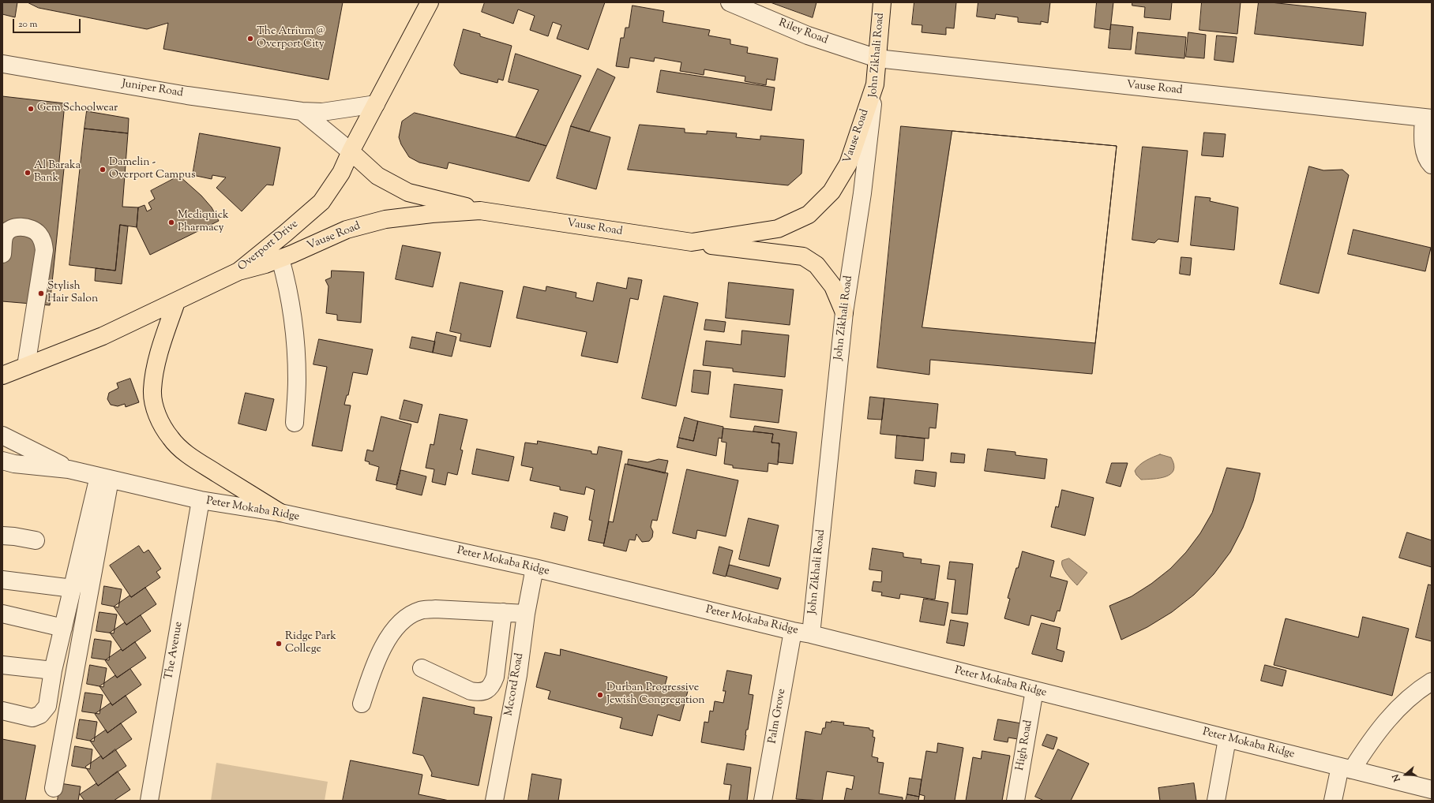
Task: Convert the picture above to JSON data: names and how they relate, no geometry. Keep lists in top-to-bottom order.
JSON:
{
  "streets": {
    "main road": ["John Zikhali Road", "Vause Road", "Overport Drive"],
    "street": [
      "Riley Road",
      "Juniper Road",
      "Peter Mokaba Ridge",
      "The Avenue",
      "Mccord Road",
      "Palm Grove",
      "High Road"
    ]
  },
  "crossings": [
    ["Riley Road", "John Zikhali Road"],
    ["Riley Road", "Vause Road"],
    ["John Zikhali Road", "Vause Road"],
    ["John Zikhali Road", "Peter Mokaba Ridge"],
    ["Vause Road", "Overport Drive"],
    ["Juniper Road", "Overport Drive"],
    ["Peter Mokaba Ridge", "The Avenue"],
    ["Peter Mokaba Ridge", "Mccord Road"],
    ["Peter Mokaba Ridge", "Palm Grove"],
    ["Peter Mokaba Ridge", "High Road"]
  ],
  "places": [
    "The Atrium @ Overport City",
    "Gem Schoolwear",
    "Damelin - Overport Campus",
    "Al Baraka Bank",
    "Mediquick Pharmacy",
    "Stylish Hair Salon",
    "Ridge Park College",
    "Durban Progressive Jewish Congregation"
  ],
  "scale_bar": "20 m",
  "north": "left"
}
